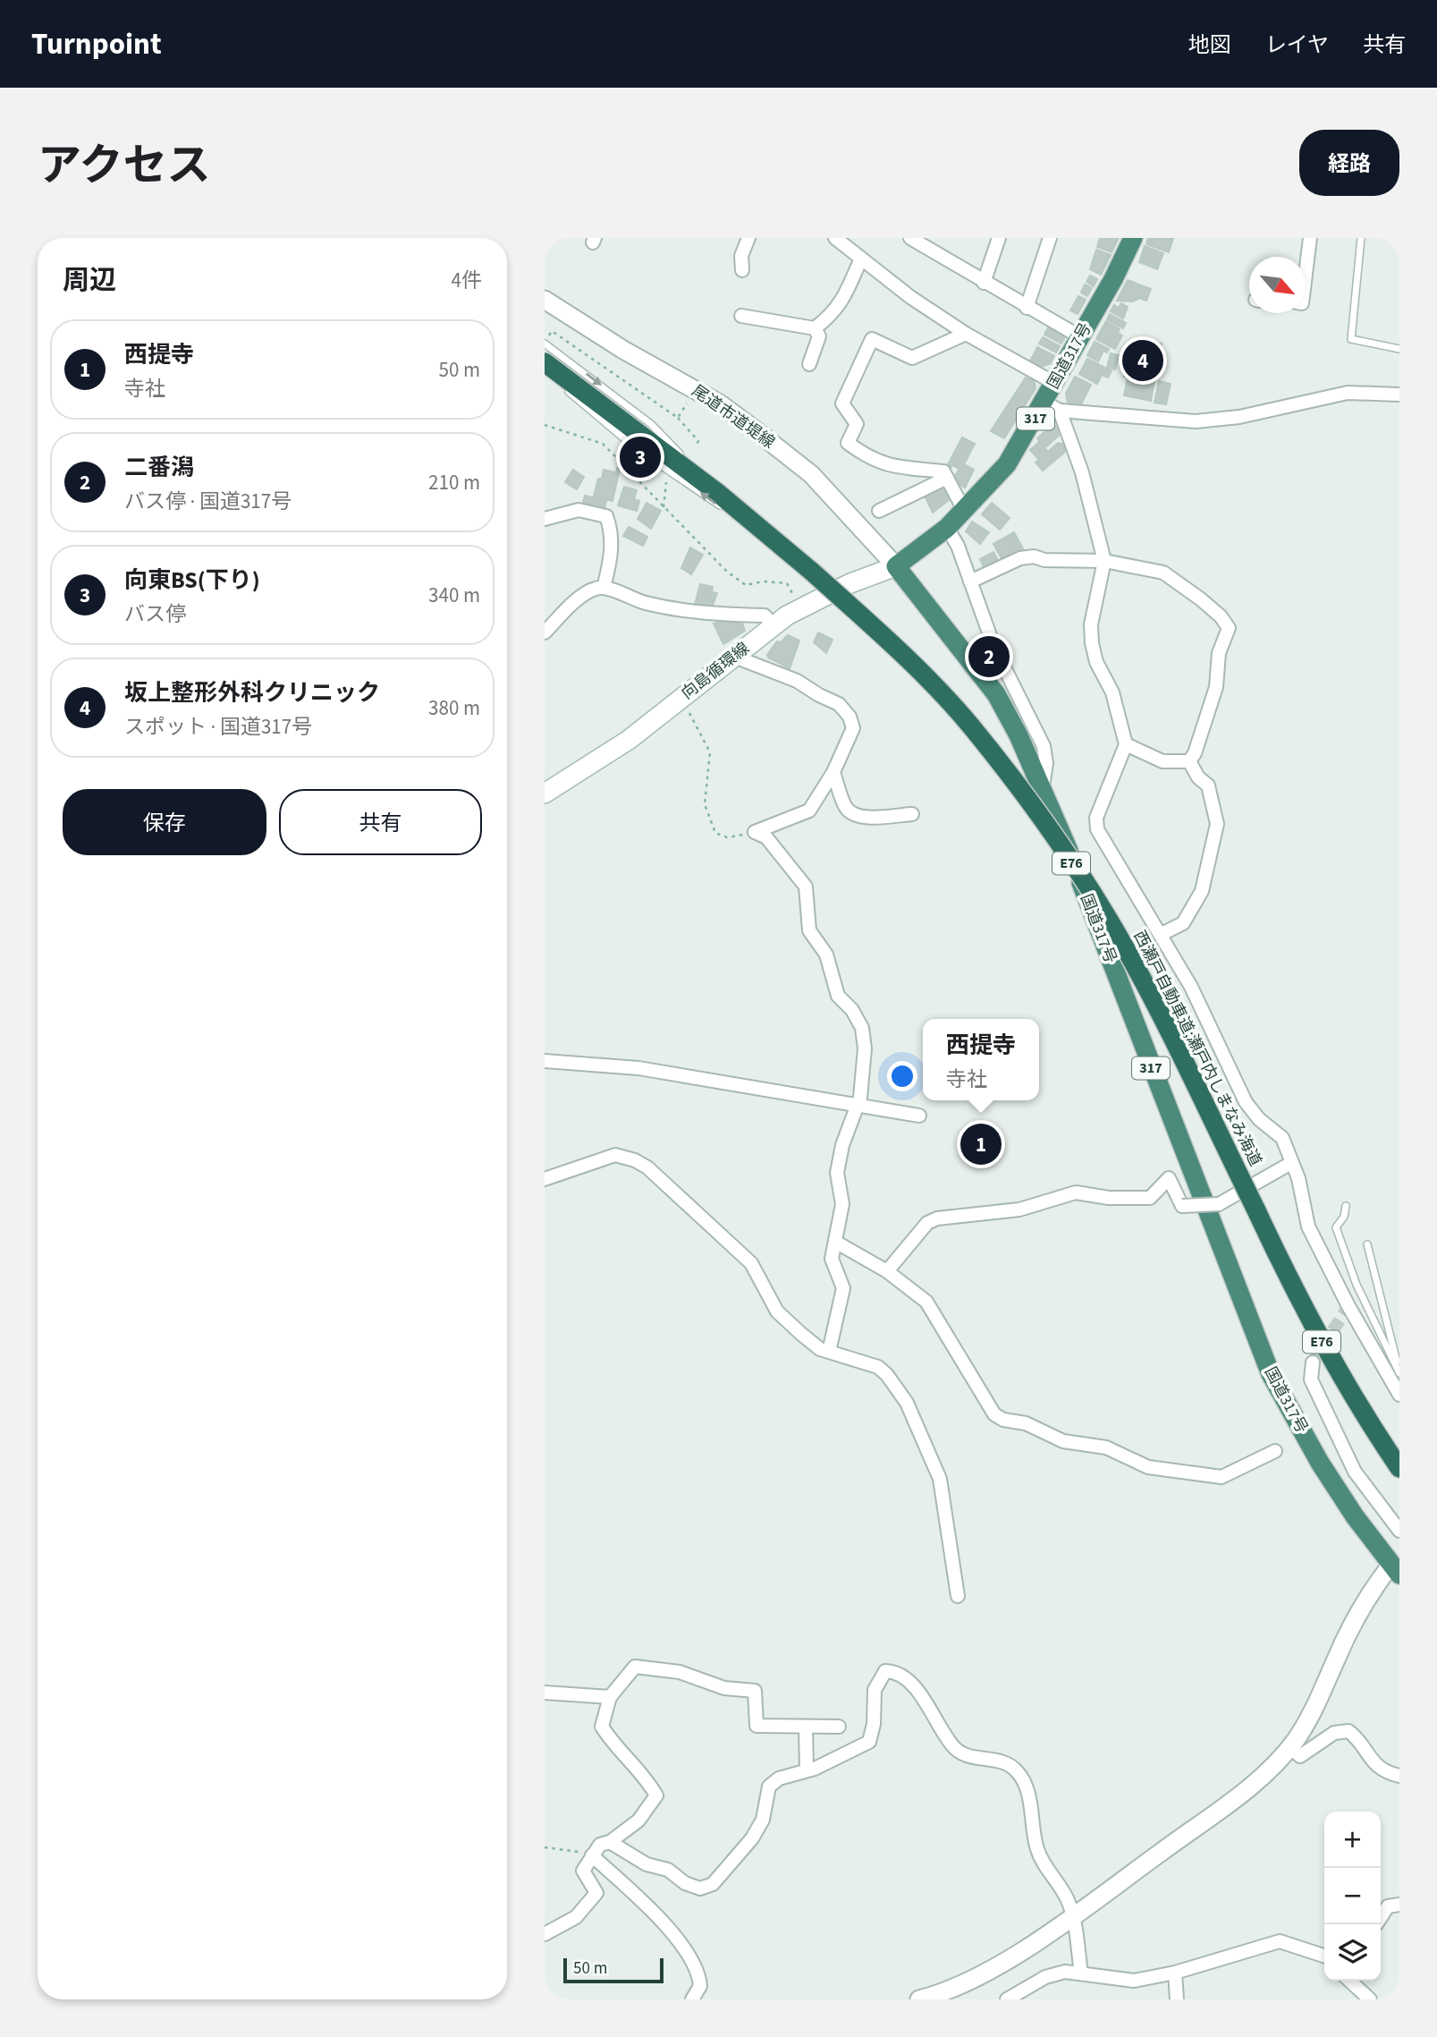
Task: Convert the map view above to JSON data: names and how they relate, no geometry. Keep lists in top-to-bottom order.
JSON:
{
  "streets": {
    "highway": [
      "国道317号",
      "317",
      "E76",
      "西瀬戸自動車道;瀬戸内しまなみ海道"
    ],
    "main road": ["向島循環線"],
    "street": ["尾道市道堤線"]
  },
  "crossings": [
    ["国道317号", "尾道市道堤線"],
    ["国道317号", "向島循環線"],
    ["尾道市道堤線", "向島循環線"]
  ],
  "scale_bar": "50 m",
  "north": "bottom right",
  "page": {
    "header": "Turnpoint",
    "nav": ["地図", "レイヤ", "共有"],
    "title": "アクセス",
    "buttons": [
      "経路",
      ["保存", "共有"]
    ],
    "heading": ["周辺", "4件"],
    "list": [
      {
        "mark": "1",
        "name": "西提寺",
        "note": "寺社",
        "value": "50 m"
      },
      {
        "mark": "2",
        "name": "二番潟",
        "note": "バス停 · 国道317号",
        "value": "210 m"
      },
      {
        "mark": "3",
        "name": "向東BS(下り)",
        "note": "バス停",
        "value": "340 m"
      },
      {
        "mark": "4",
        "name": "坂上整形外科クリニック",
        "note": "スポット · 国道317号",
        "value": "380 m"
      }
    ],
    "pins": [
      "4",
      "3",
      "2",
      "1"
    ],
    "popup": ["西提寺", "寺社"],
    "map_buttons": ["+", "−"],
    "scale": "50 m"
  }
}
